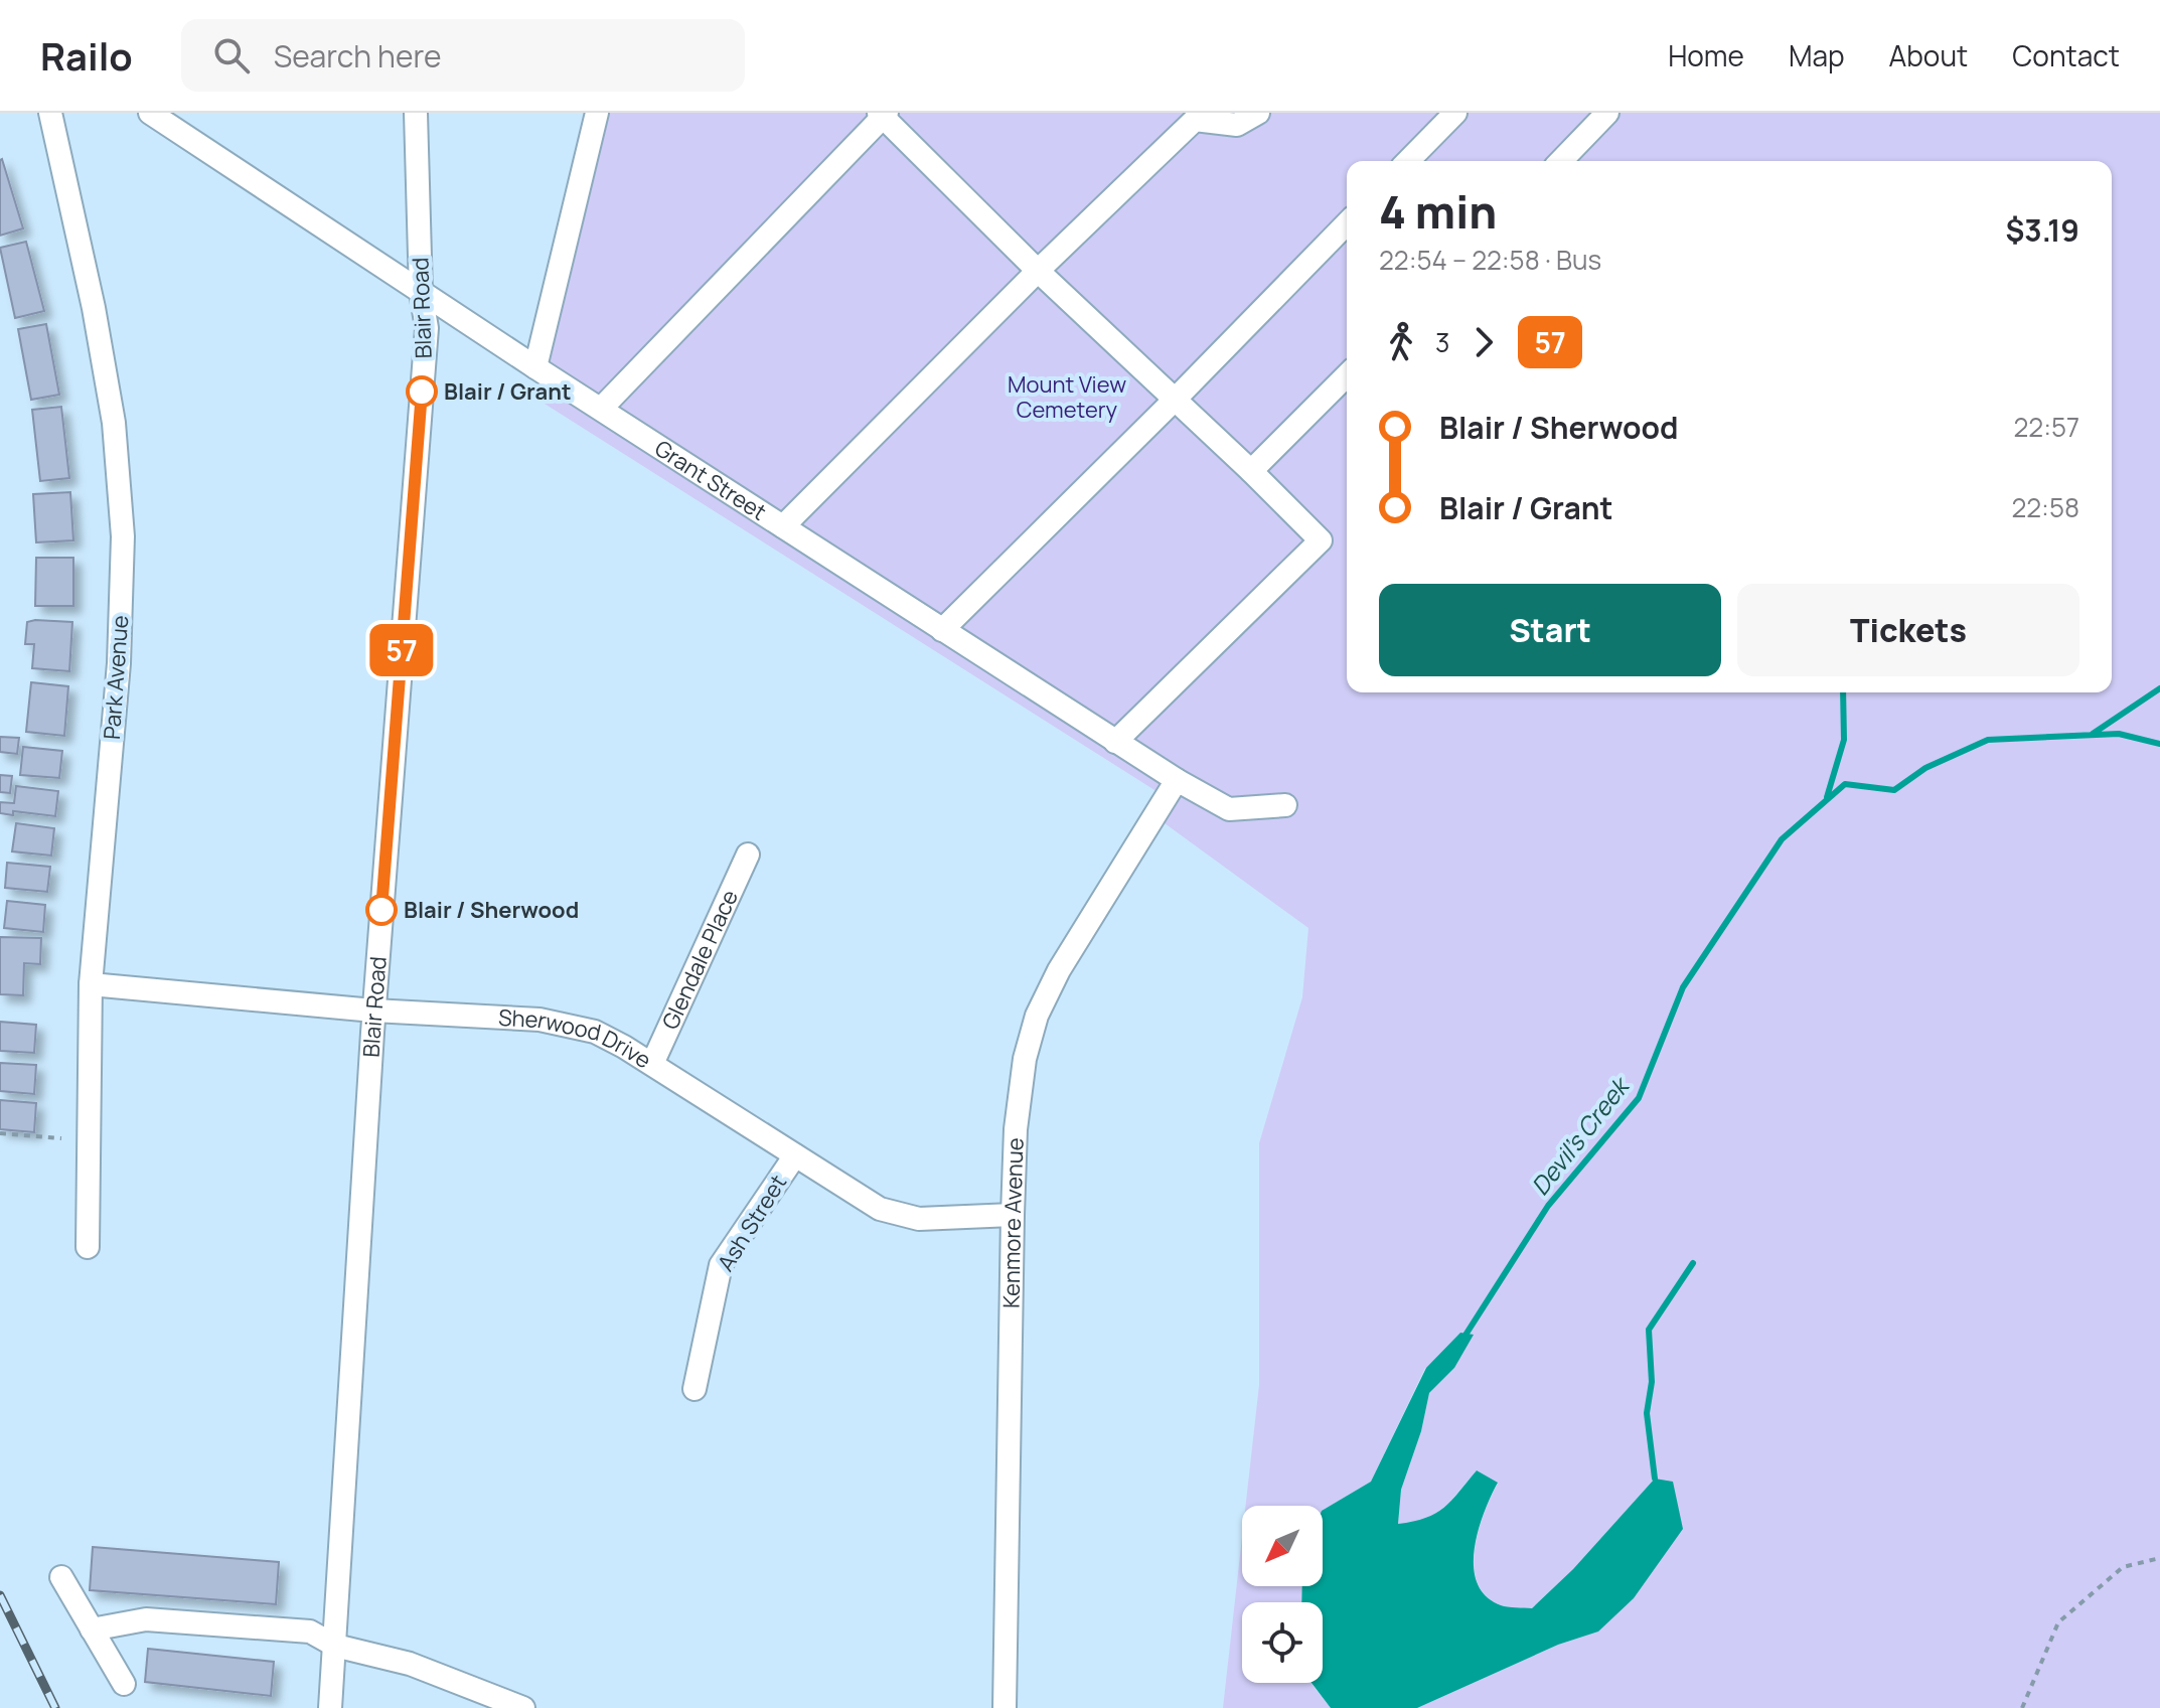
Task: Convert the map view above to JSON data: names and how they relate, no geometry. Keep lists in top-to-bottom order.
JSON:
{
  "streets": {
    "street": [
      "Blair Road",
      "Grant Street",
      "Park Avenue",
      "Glendale Place",
      "Sherwood Drive",
      "Ash Street",
      "Kenmore Avenue"
    ]
  },
  "crossings": [
    ["Blair Road", "Grant Street"],
    ["Blair Road", "Sherwood Drive"],
    ["Grant Street", "Kenmore Avenue"],
    ["Park Avenue", "Sherwood Drive"],
    ["Glendale Place", "Sherwood Drive"],
    ["Sherwood Drive", "Ash Street"],
    ["Sherwood Drive", "Kenmore Avenue"]
  ],
  "water": ["Devil's Creek"],
  "parks": ["Mount View Cemetery"],
  "places": ["Blair / Grant", "Blair / Sherwood"],
  "lines": ["bus line 57"],
  "north": "bottom left",
  "page": {
    "header": "Railo",
    "search": "Search here",
    "nav": [
      "Home",
      "Map",
      "About",
      "Contact"
    ],
    "on_map": "57",
    "heading": ["4 min", "22:54 – 22:58 · Bus", "$3.19"],
    "legs": ["3", "57"],
    "list": [
      {
        "name": "Blair / Sherwood",
        "value": "22:57"
      },
      {
        "name": "Blair / Grant",
        "value": "22:58"
      }
    ],
    "buttons": ["Start", "Tickets"]
  }
}
